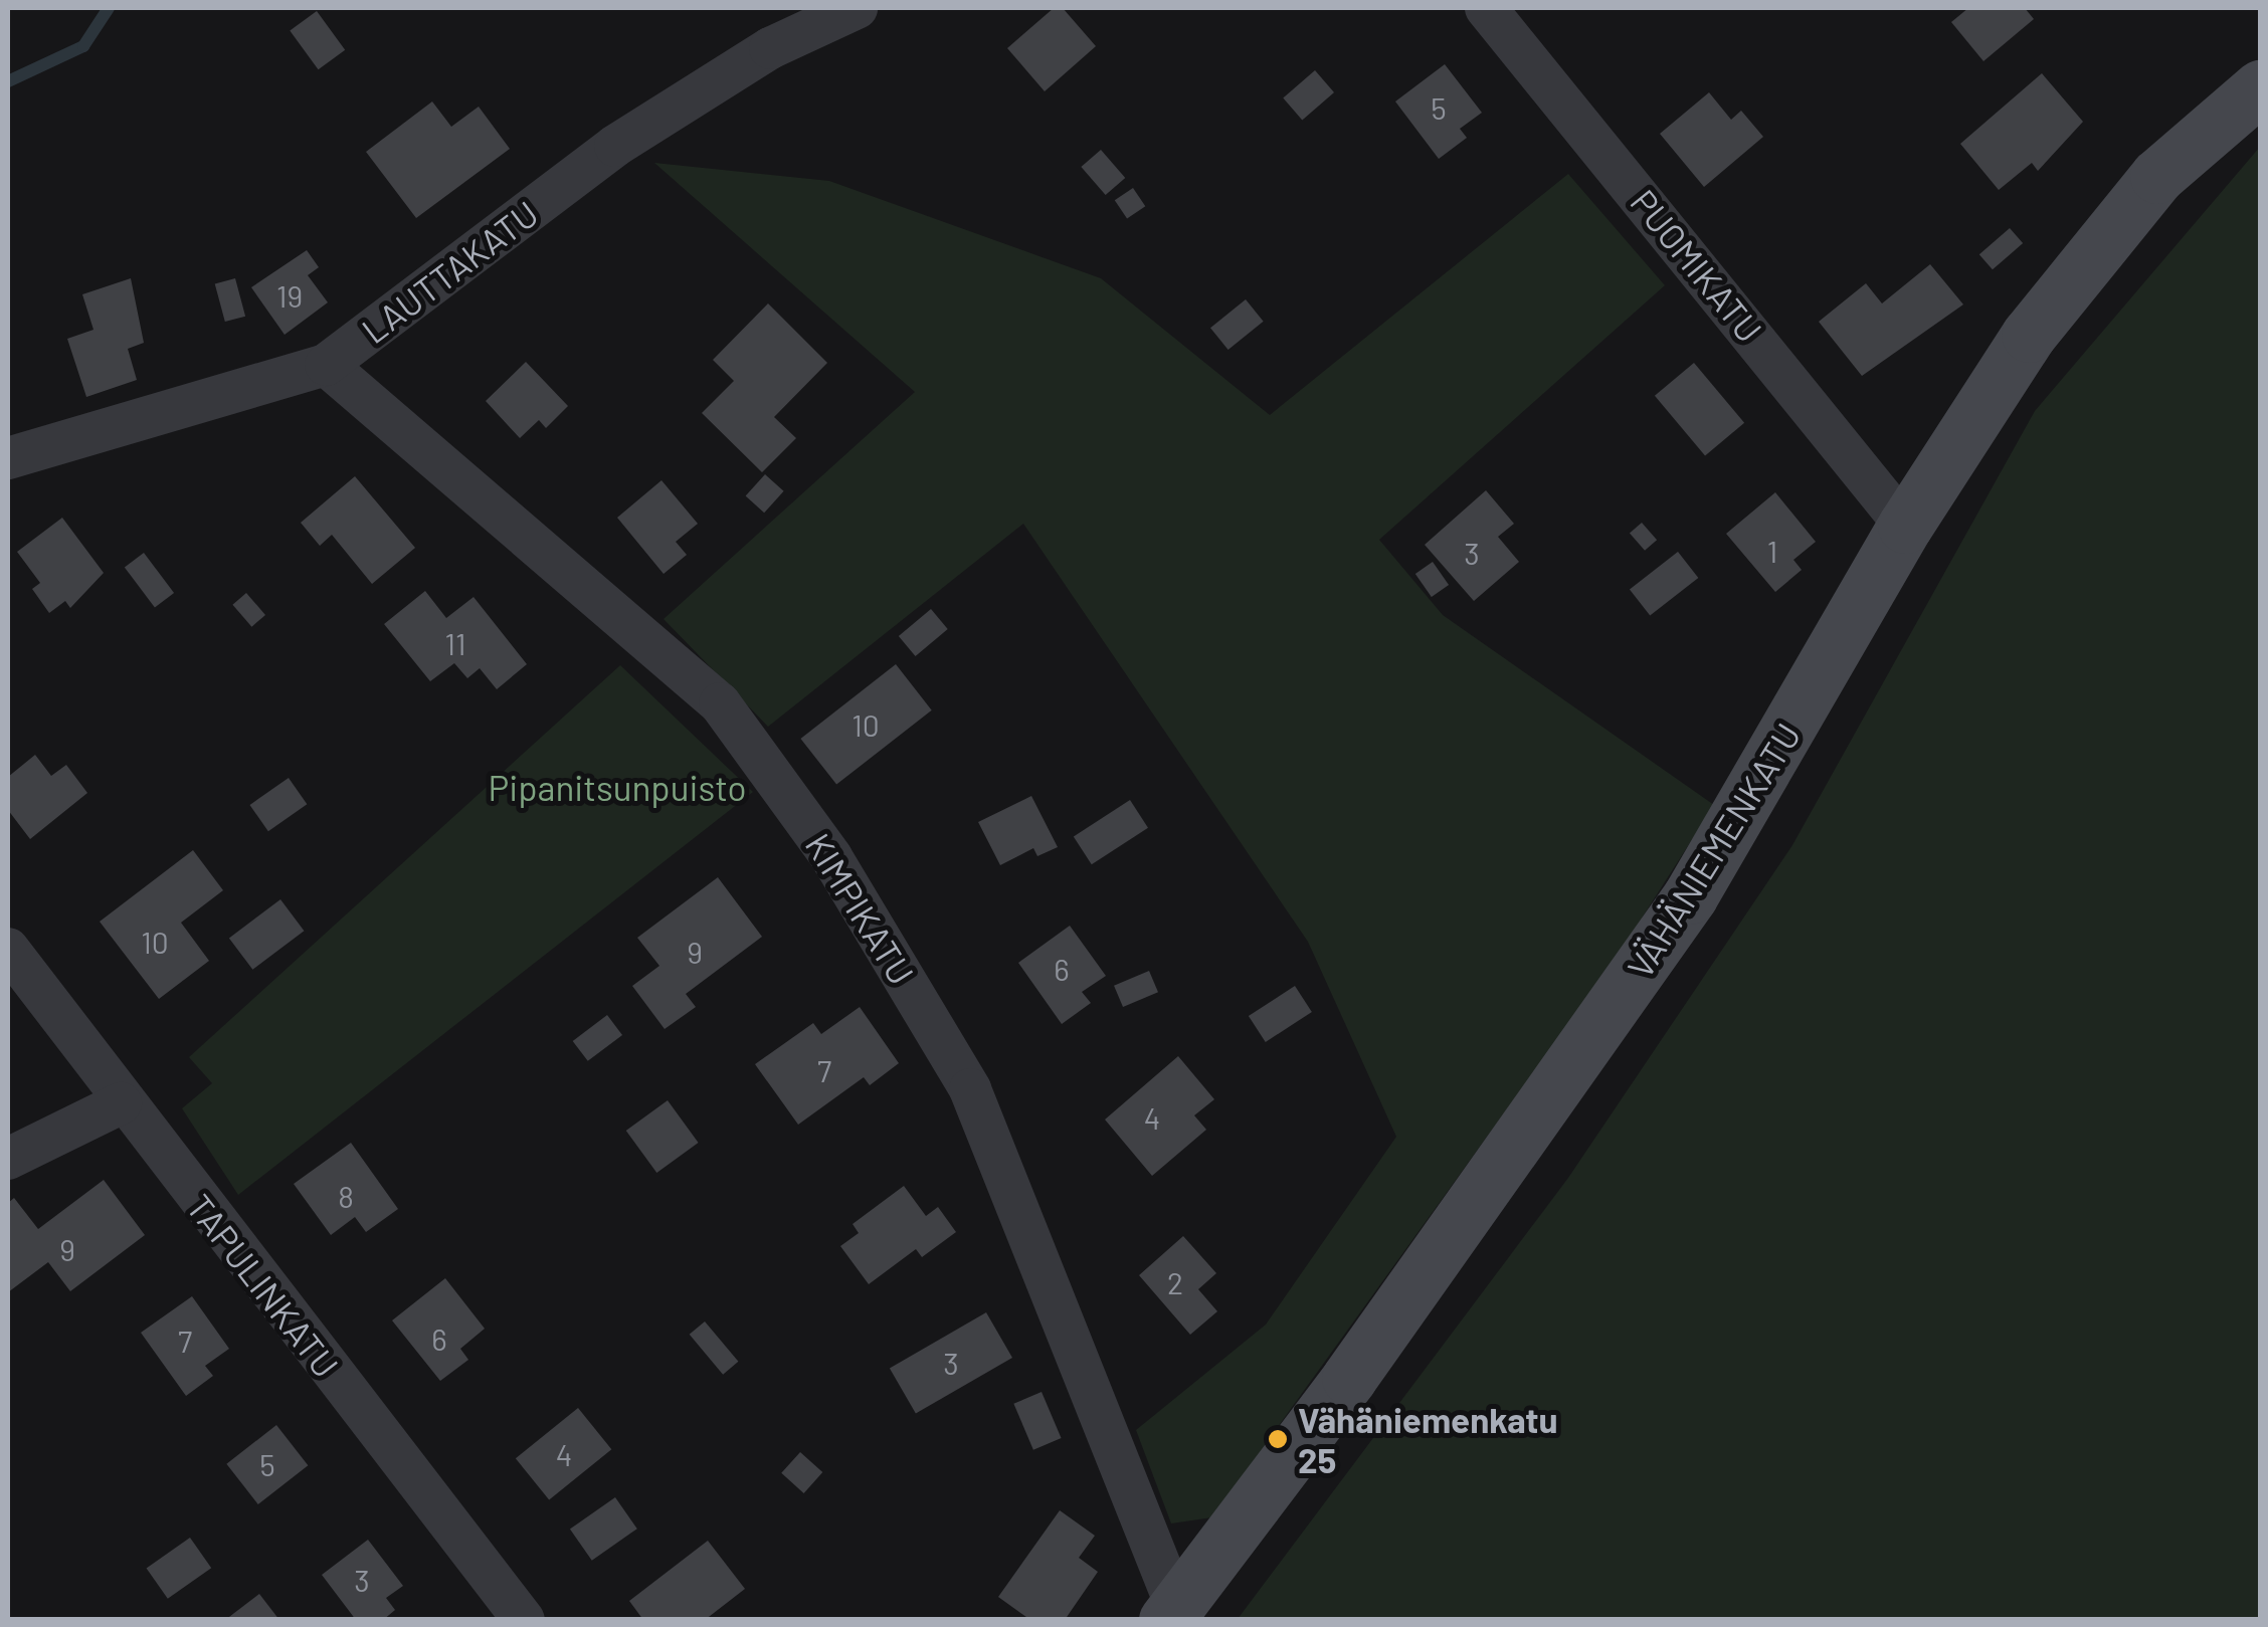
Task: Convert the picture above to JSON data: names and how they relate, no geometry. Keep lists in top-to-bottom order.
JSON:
{
  "streets": {
    "street": [
      "PUOMIKATU",
      "LAUTTAKATU",
      "VÄHÄNIEMENKATU",
      "KIMPIKATU",
      "TAPULINKATU"
    ]
  },
  "crossings": [
    ["PUOMIKATU", "VÄHÄNIEMENKATU"],
    ["LAUTTAKATU", "KIMPIKATU"],
    ["VÄHÄNIEMENKATU", "KIMPIKATU"]
  ],
  "parks": ["Pipanitsunpuisto"],
  "places": ["Vähäniemenkatu 25"],
  "house_numbers": [
    "5",
    "19",
    "1",
    "3",
    "11",
    "10",
    "10",
    "9",
    "6",
    "7",
    "4",
    "8",
    "9",
    "2",
    "6",
    "7",
    "3",
    "4",
    "5",
    "3"
  ]
}
